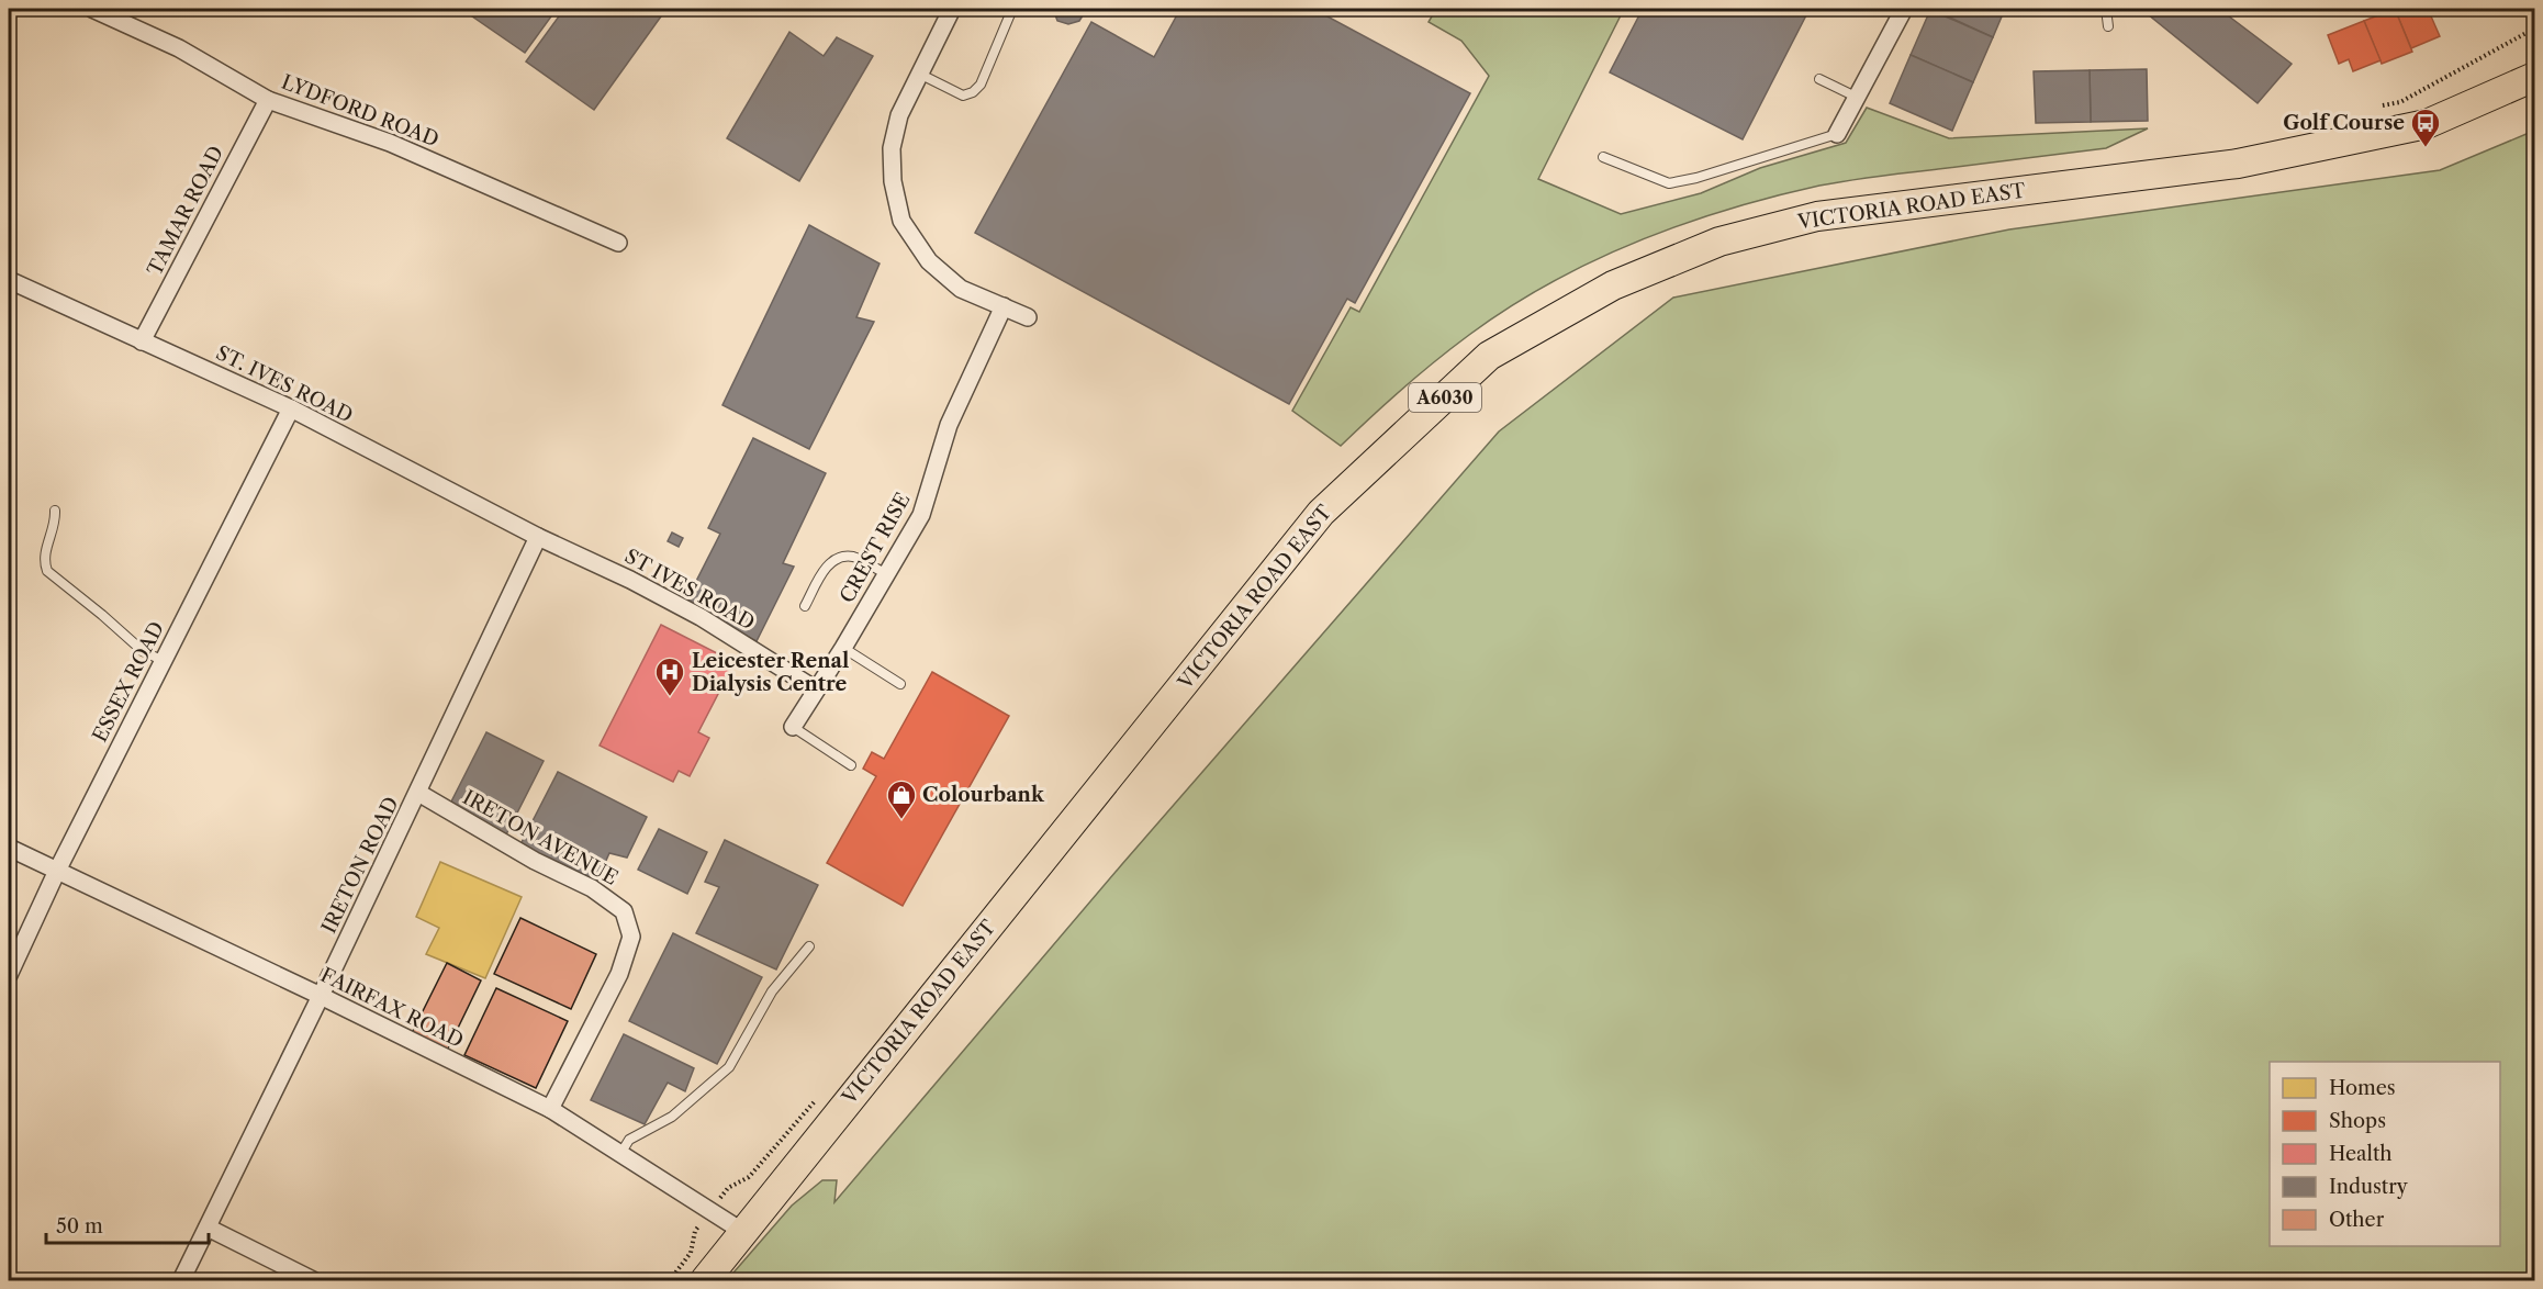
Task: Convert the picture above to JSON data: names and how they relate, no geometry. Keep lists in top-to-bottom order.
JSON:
{
  "streets": {
    "highway": ["VICTORIA ROAD EAST", "A6030"],
    "street": [
      "LYDFORD ROAD",
      "TAMAR ROAD",
      "ST. IVES ROAD",
      "CREST RISE",
      "ST IVES ROAD",
      "ESSEX ROAD",
      "IRETON AVENUE",
      "IRETON ROAD",
      "FAIRFAX ROAD"
    ]
  },
  "crossings": [
    ["LYDFORD ROAD", "TAMAR ROAD"],
    ["VICTORIA ROAD EAST", "FAIRFAX ROAD"],
    ["TAMAR ROAD", "ST. IVES ROAD"],
    ["ST. IVES ROAD", "ST IVES ROAD"],
    ["ST. IVES ROAD", "ESSEX ROAD"],
    ["ST. IVES ROAD", "IRETON ROAD"],
    ["CREST RISE", "ST IVES ROAD"],
    ["ST IVES ROAD", "IRETON ROAD"],
    ["ESSEX ROAD", "FAIRFAX ROAD"],
    ["IRETON AVENUE", "IRETON ROAD"],
    ["IRETON AVENUE", "FAIRFAX ROAD"],
    ["IRETON ROAD", "FAIRFAX ROAD"]
  ],
  "places": {
    "bus stop": ["Golf Course"],
    "hospital": ["Leicester Renal Dialysis Centre"],
    "shop": ["Colourbank"]
  },
  "legend": [
    "Homes",
    "Shops",
    "Health",
    "Industry",
    "Other"
  ],
  "scale_bar": "50 m"
}
